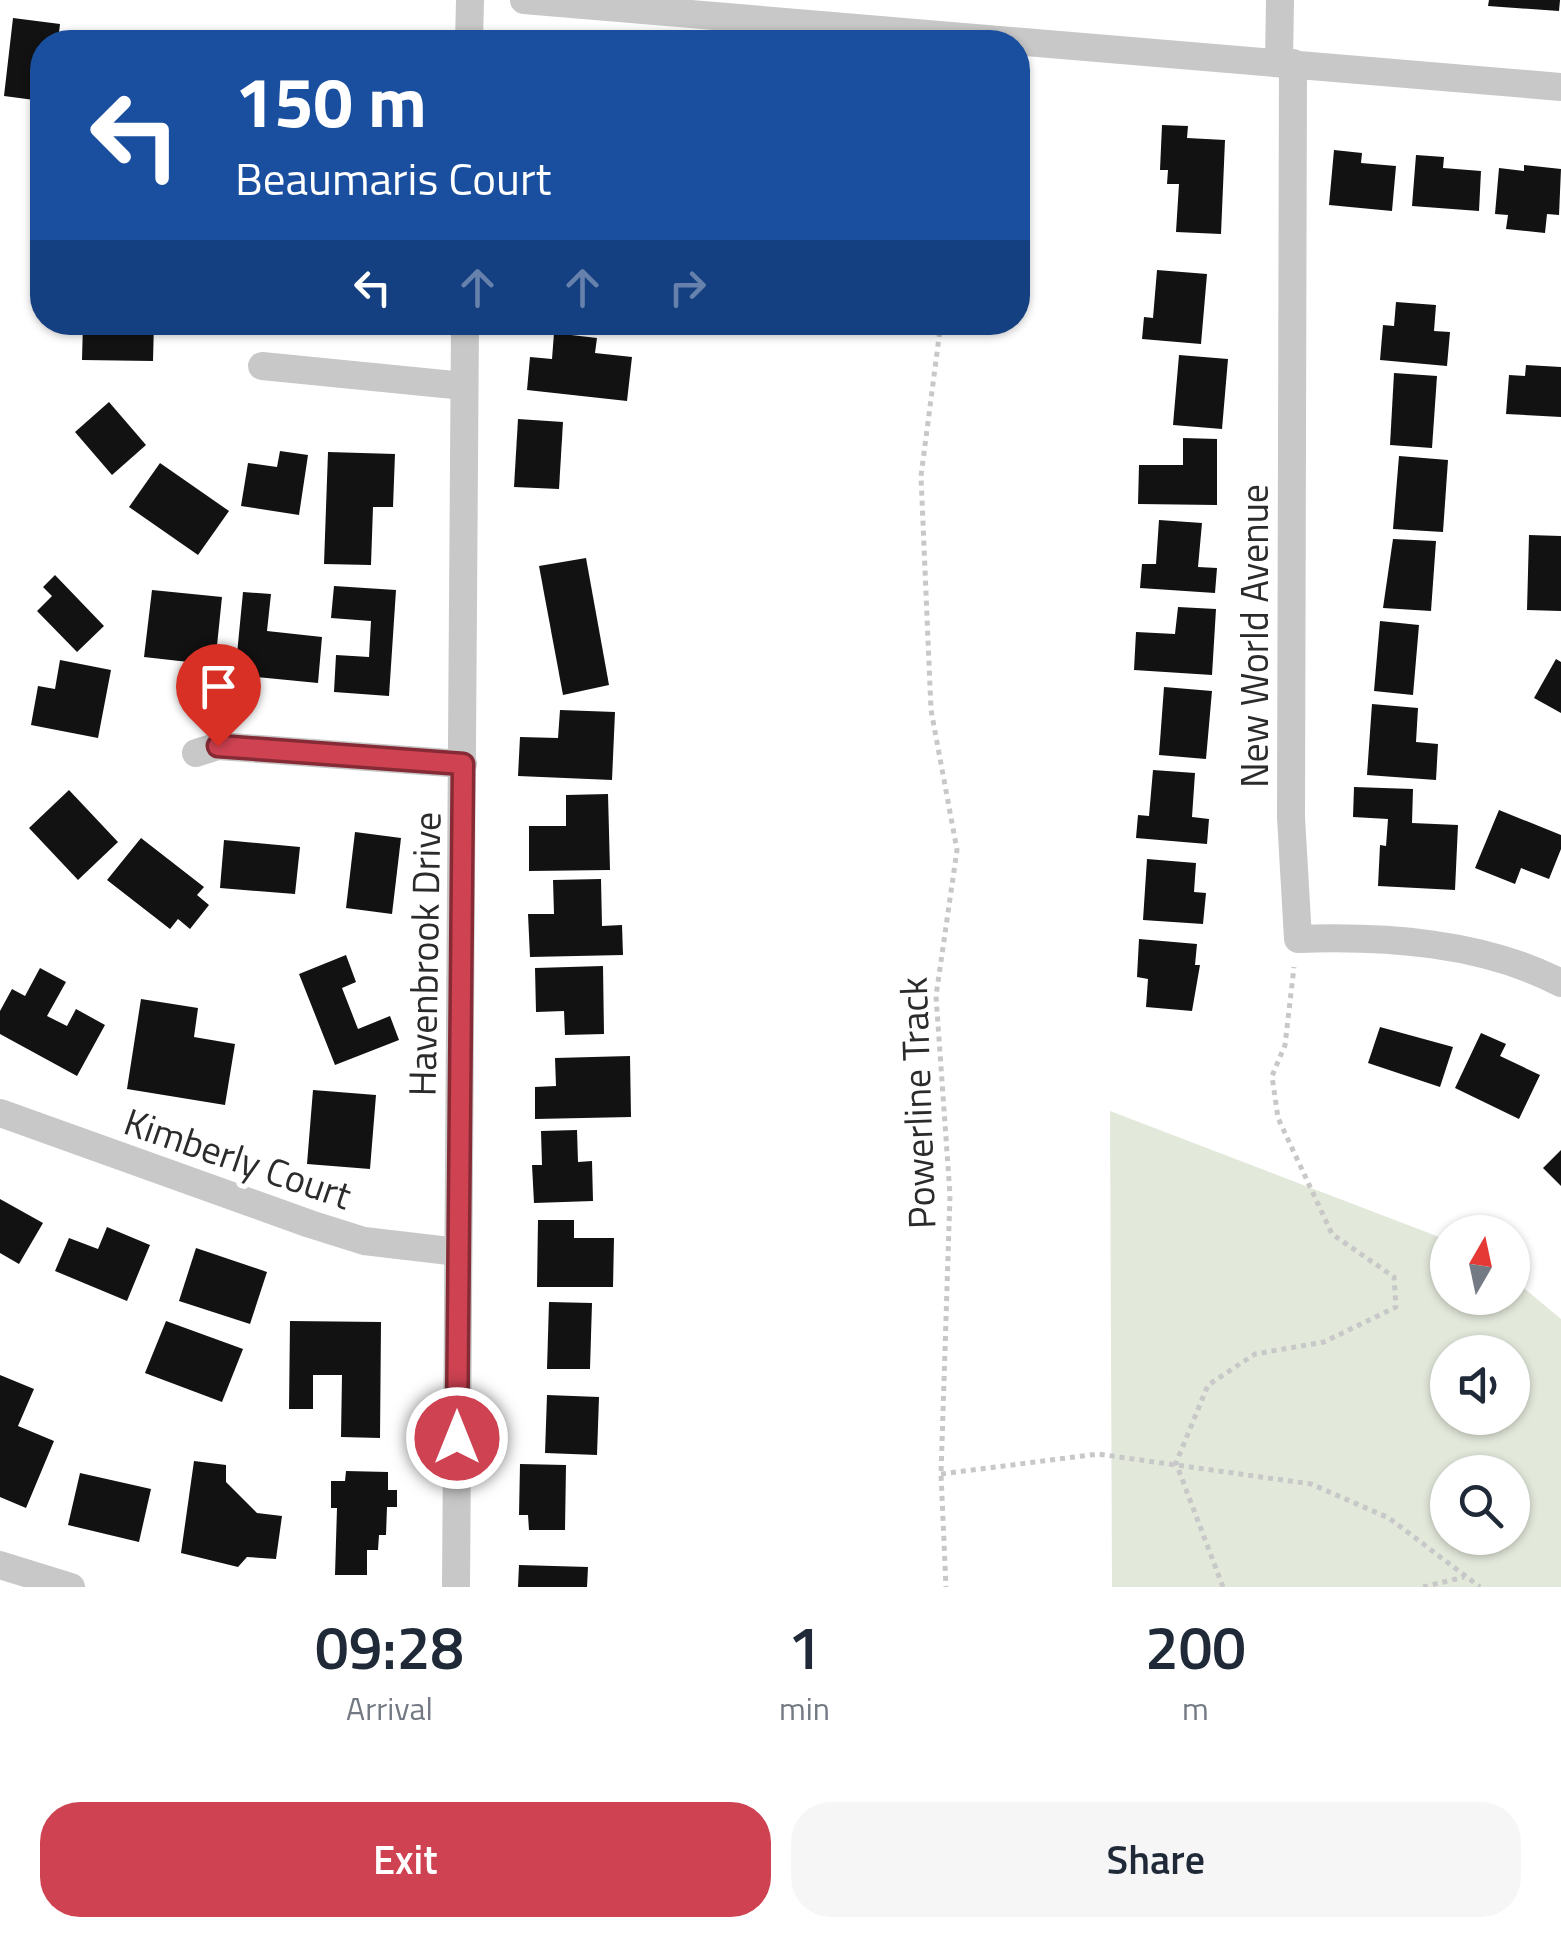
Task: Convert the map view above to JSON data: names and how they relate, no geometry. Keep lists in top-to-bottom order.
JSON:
{
  "streets": {
    "street": ["New World Avenue", "Havenbrook Drive", "Kimberly Court"],
    "path": ["Powerline Track"]
  },
  "crossings": [
    ["Havenbrook Drive", "Kimberly Court"]
  ],
  "north": "top",
  "page": {
    "turn": ["150 m", "Beaumaris Court"],
    "eta": [
      "09:28",
      "Arrival",
      "1",
      "min",
      "200",
      "m"
    ],
    "buttons": ["Exit", "Share"]
  }
}
